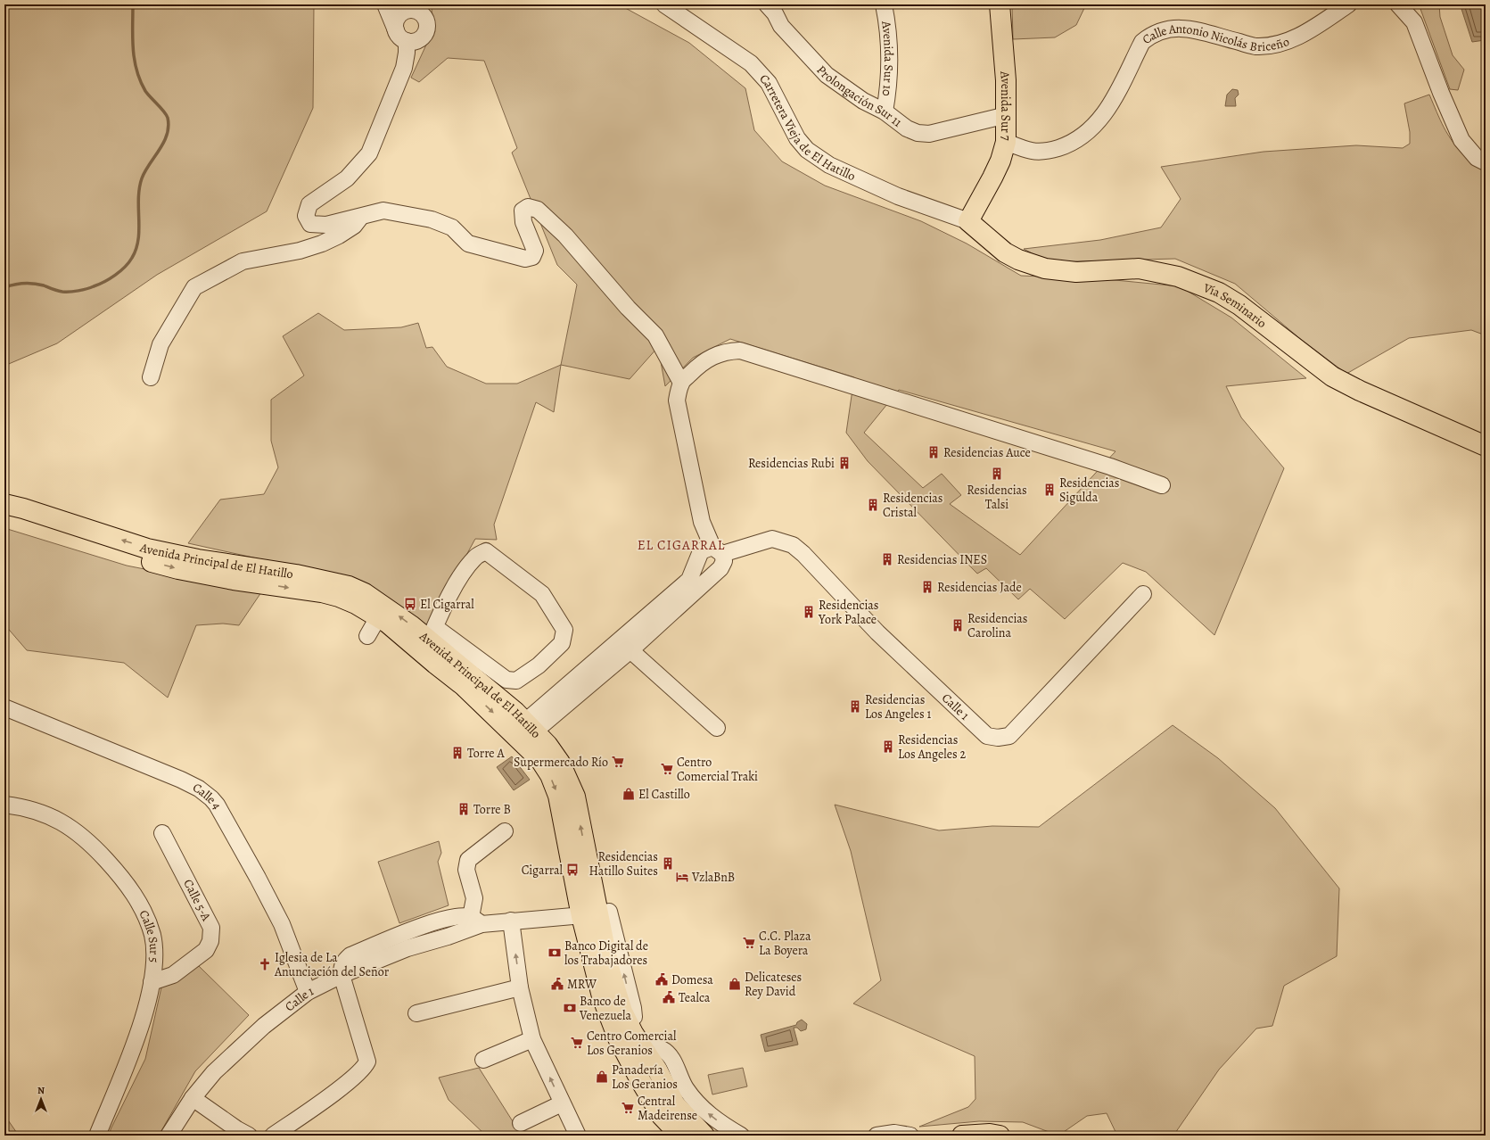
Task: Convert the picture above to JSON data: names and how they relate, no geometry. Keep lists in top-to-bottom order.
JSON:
{
  "streets": {
    "main road": ["Avenida Sur 7", "Vía Seminario", "Avenida Principal de El Hatillo"],
    "street": [
      "Calle Antonio Nicolás Briceño",
      "Avenida Sur 10",
      "Prolongación Sur 11",
      "Carretera Vieja de El Hatillo",
      "Calle 1",
      "Calle 4",
      "Calle 5-A",
      "Calle Sur 5"
    ]
  },
  "crossings": [
    ["Calle Antonio Nicolás Briceño", "Avenida Sur 7"],
    ["Avenida Sur 10", "Prolongación Sur 11"],
    ["Prolongación Sur 11", "Avenida Sur 7"],
    ["Avenida Sur 7", "Carretera Vieja de El Hatillo"],
    ["Avenida Sur 7", "Vía Seminario"],
    ["Carretera Vieja de El Hatillo", "Vía Seminario"],
    ["Avenida Principal de El Hatillo", "Calle 1"],
    ["Calle 1", "Calle 4"],
    ["Calle 5-A", "Calle Sur 5"]
  ],
  "districts": ["EL CIGARRAL"],
  "places": {
    "building": [
      "Residencias Auce",
      "Residencias Rubi",
      "Residencias Talsi",
      "Residencias Sigulda",
      "Residencias Cristal",
      "Residencias INES",
      "Residencias Jade",
      "Residencias York Palace",
      "Residencias Carolina",
      "Residencias Los Angeles 1",
      "Residencias Los Angeles 2",
      "Torre A",
      "Torre B",
      "Residencias Hatillo Suites"
    ],
    "bus stop": ["El Cigarral", "Cigarral"],
    "supermarket": [
      "Supermercado Río",
      "Centro Comercial Traki",
      "C.C. Plaza La Boyera",
      "Centro Comercial Los Geranios",
      "Central Madeirense"
    ],
    "shop": ["El Castillo", "Delicateses Rey David", "Panadería Los Geranios"],
    "hotel": ["VzlaBnB"],
    "bank": ["Banco Digital de los Trabajadores", "Banco de Venezuela"],
    "church": ["Iglesia de La Anunciación del Señor"],
    "public building": ["Domesa", "MRW", "Tealca"]
  },
  "north": "top"
}
